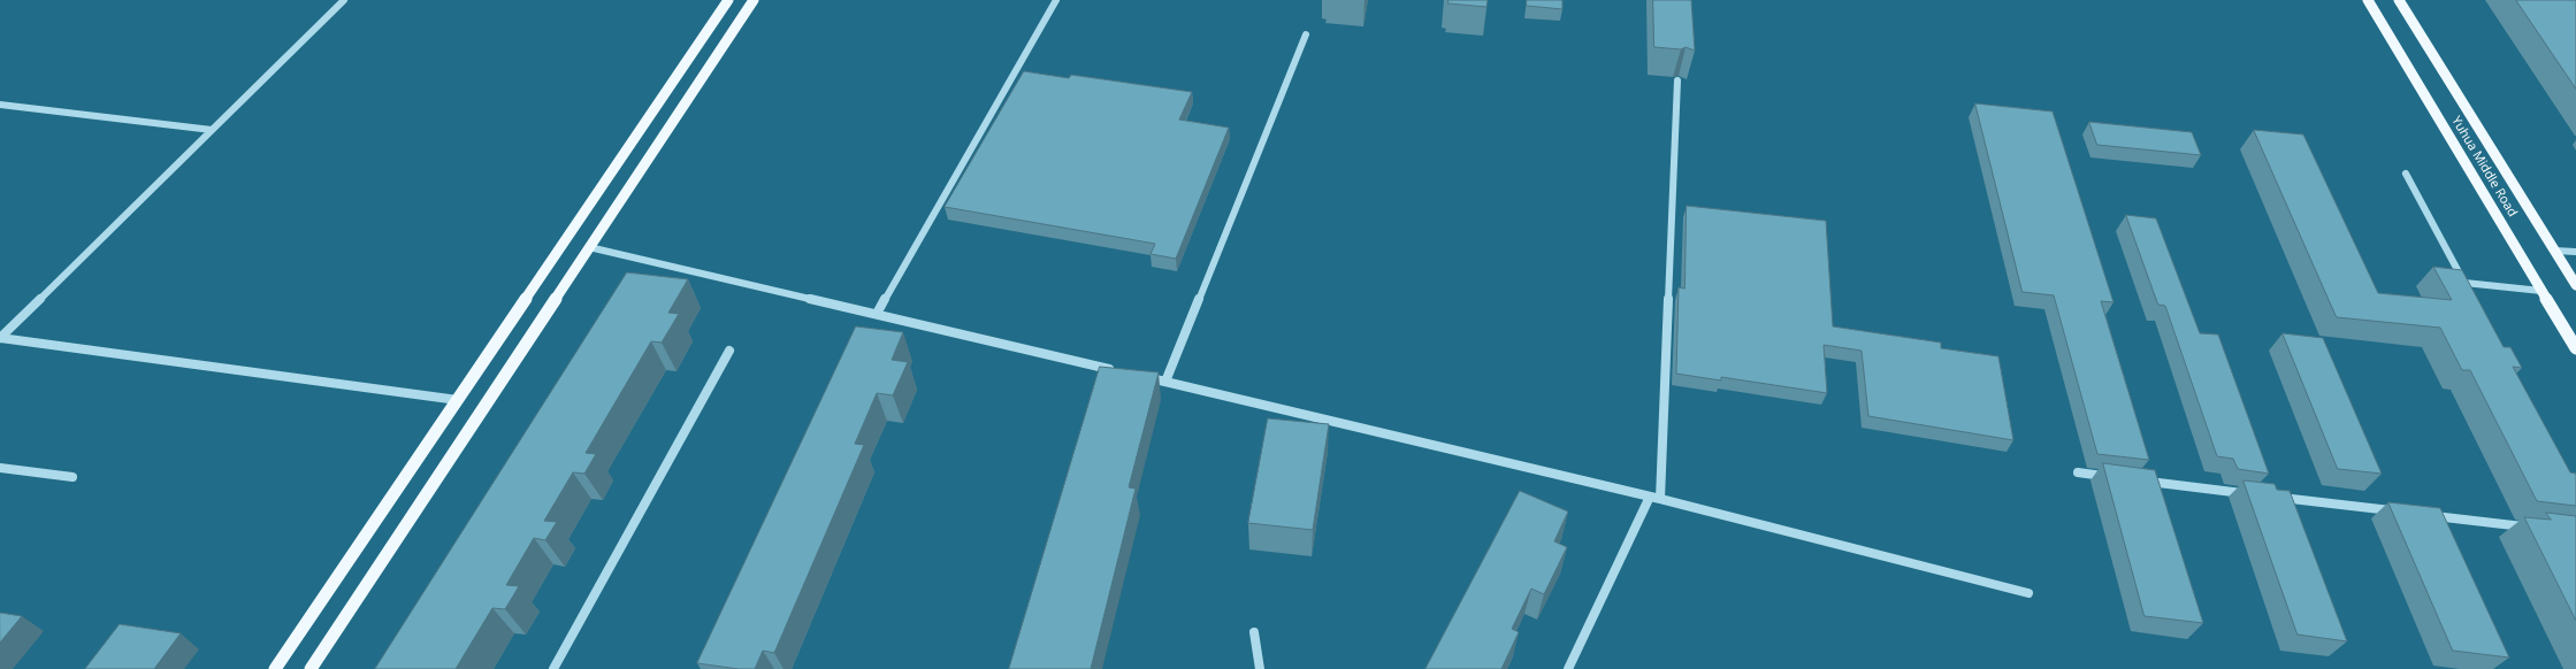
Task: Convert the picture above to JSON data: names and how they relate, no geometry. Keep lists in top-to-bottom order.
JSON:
{
  "streets": {
    "main road": ["Yuhua Middle Road"]
  }
}
